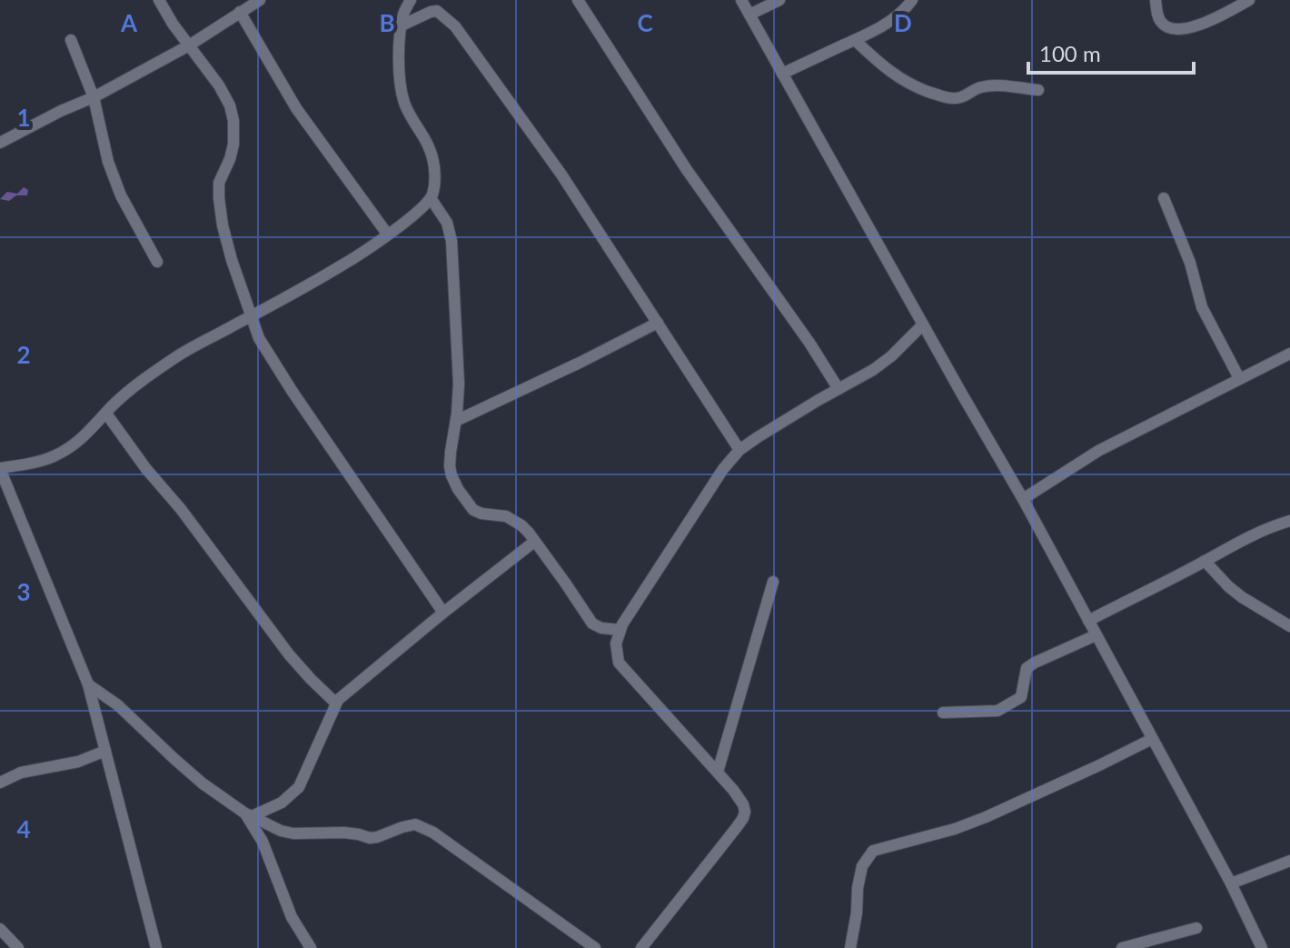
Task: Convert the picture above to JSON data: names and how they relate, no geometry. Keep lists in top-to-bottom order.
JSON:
{
  "scale_bar": "100 m",
  "grid": {
    "columns": [
      "A",
      "B",
      "C",
      "D"
    ],
    "rows": [
      "1",
      "2",
      "3",
      "4"
    ]
  }
}
